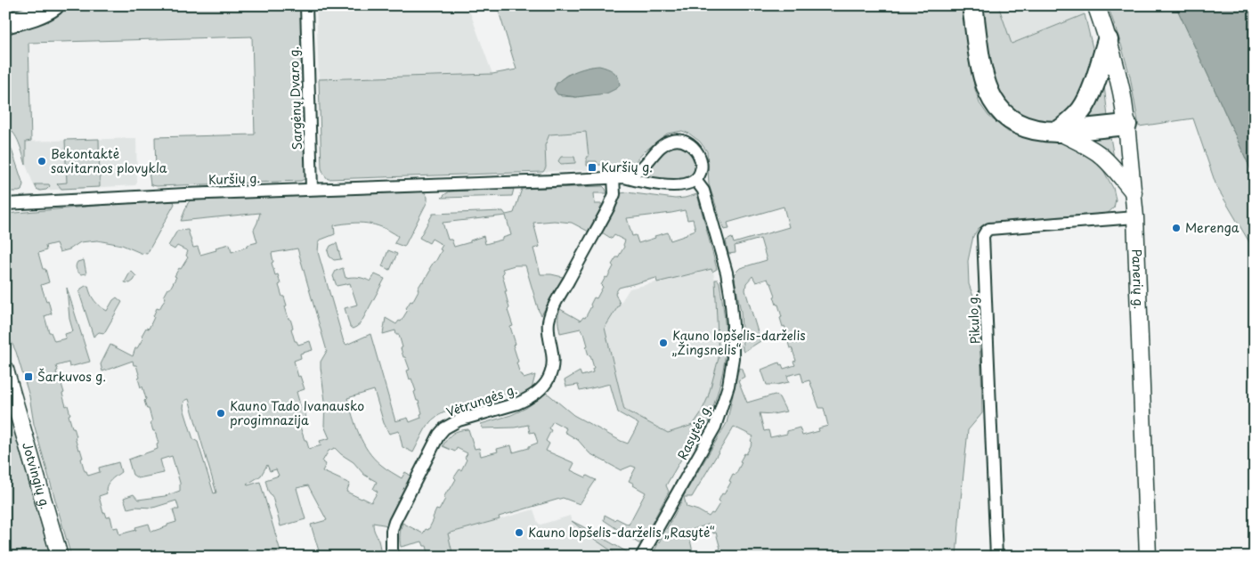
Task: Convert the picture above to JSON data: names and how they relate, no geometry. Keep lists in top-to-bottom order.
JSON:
{
  "streets": {
    "main road": ["Panerių g.", "Jotvingių g."],
    "street": [
      "Sargėnų Dvaro g.",
      "Kuršių g.",
      "Pikulo g.",
      "Vėtrungės g.",
      "Rasytės g."
    ]
  },
  "crossings": [
    ["Sargėnų Dvaro g.", "Kuršių g."],
    ["Kuršių g.", "Vėtrungės g."],
    ["Kuršių g.", "Rasytės g."],
    ["Panerių g.", "Pikulo g."]
  ],
  "places": {
    "other": [
      "Bekontaktė savitarnos plovykla",
      "Merenga",
      "Kauno lopšelis-darželis „Žingsnelis“",
      "Kauno Tado Ivanausko progimnazija",
      "Kauno lopšelis-darželis „Rasytė“"
    ],
    "transit": ["Kuršių g.", "Šarkuvos g."]
  }
}
